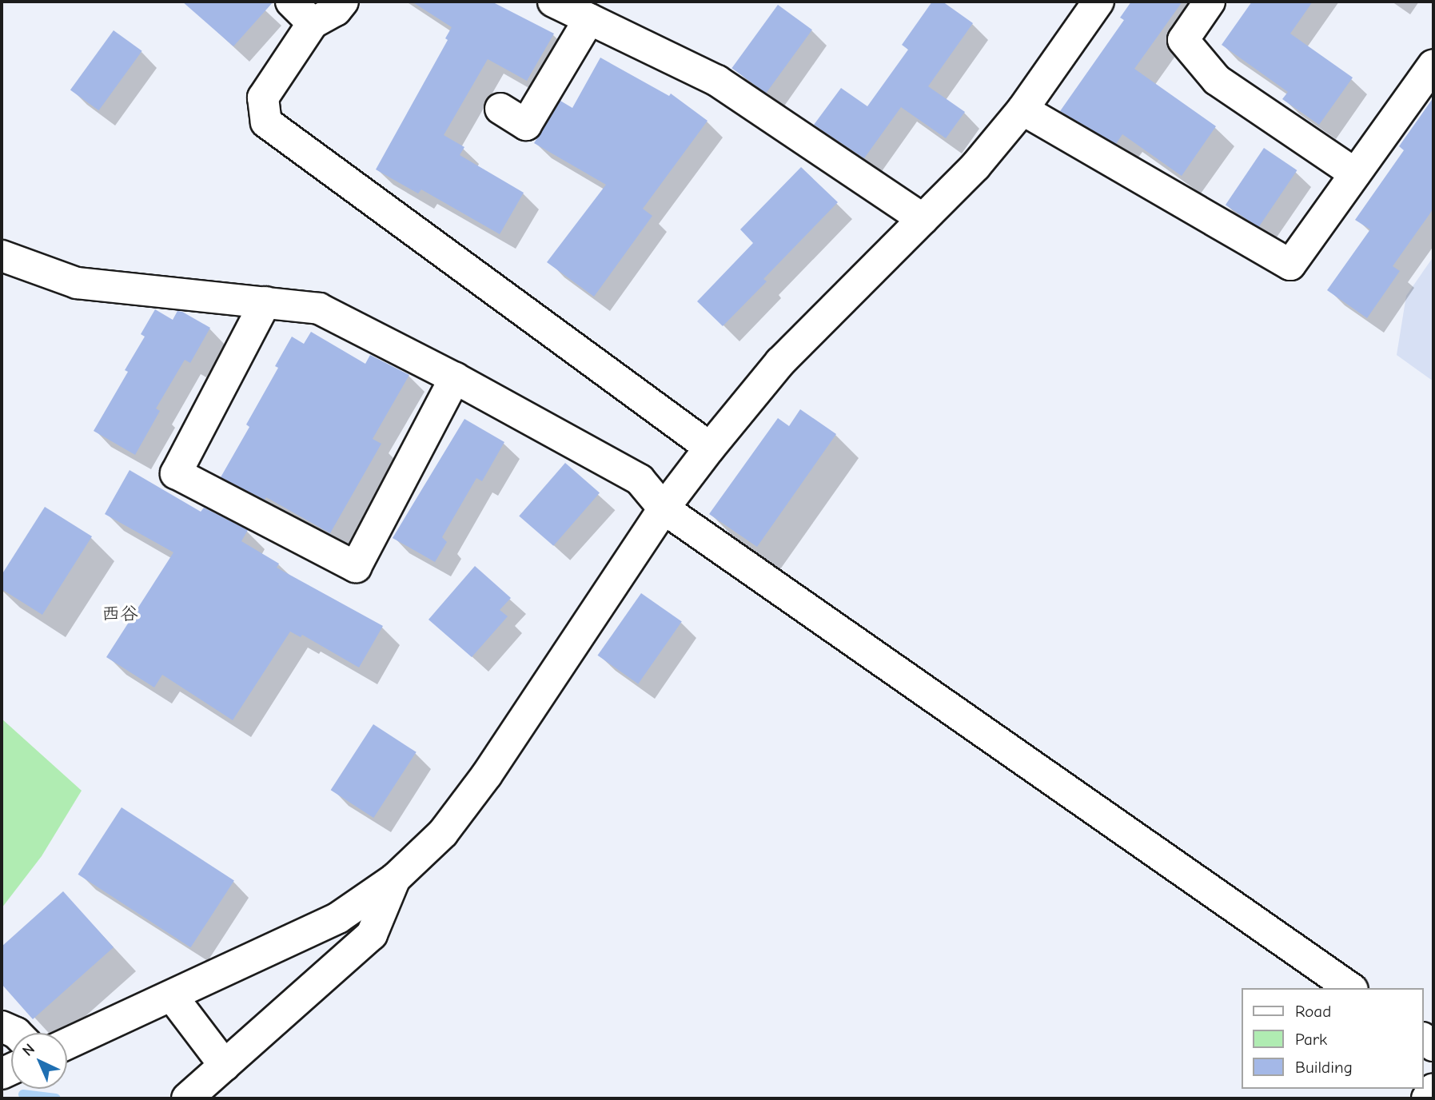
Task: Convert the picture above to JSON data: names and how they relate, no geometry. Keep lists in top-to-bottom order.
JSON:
{
  "districts": ["西谷"],
  "legend": ["Road", "Park", "Building"],
  "north": "top left"
}
